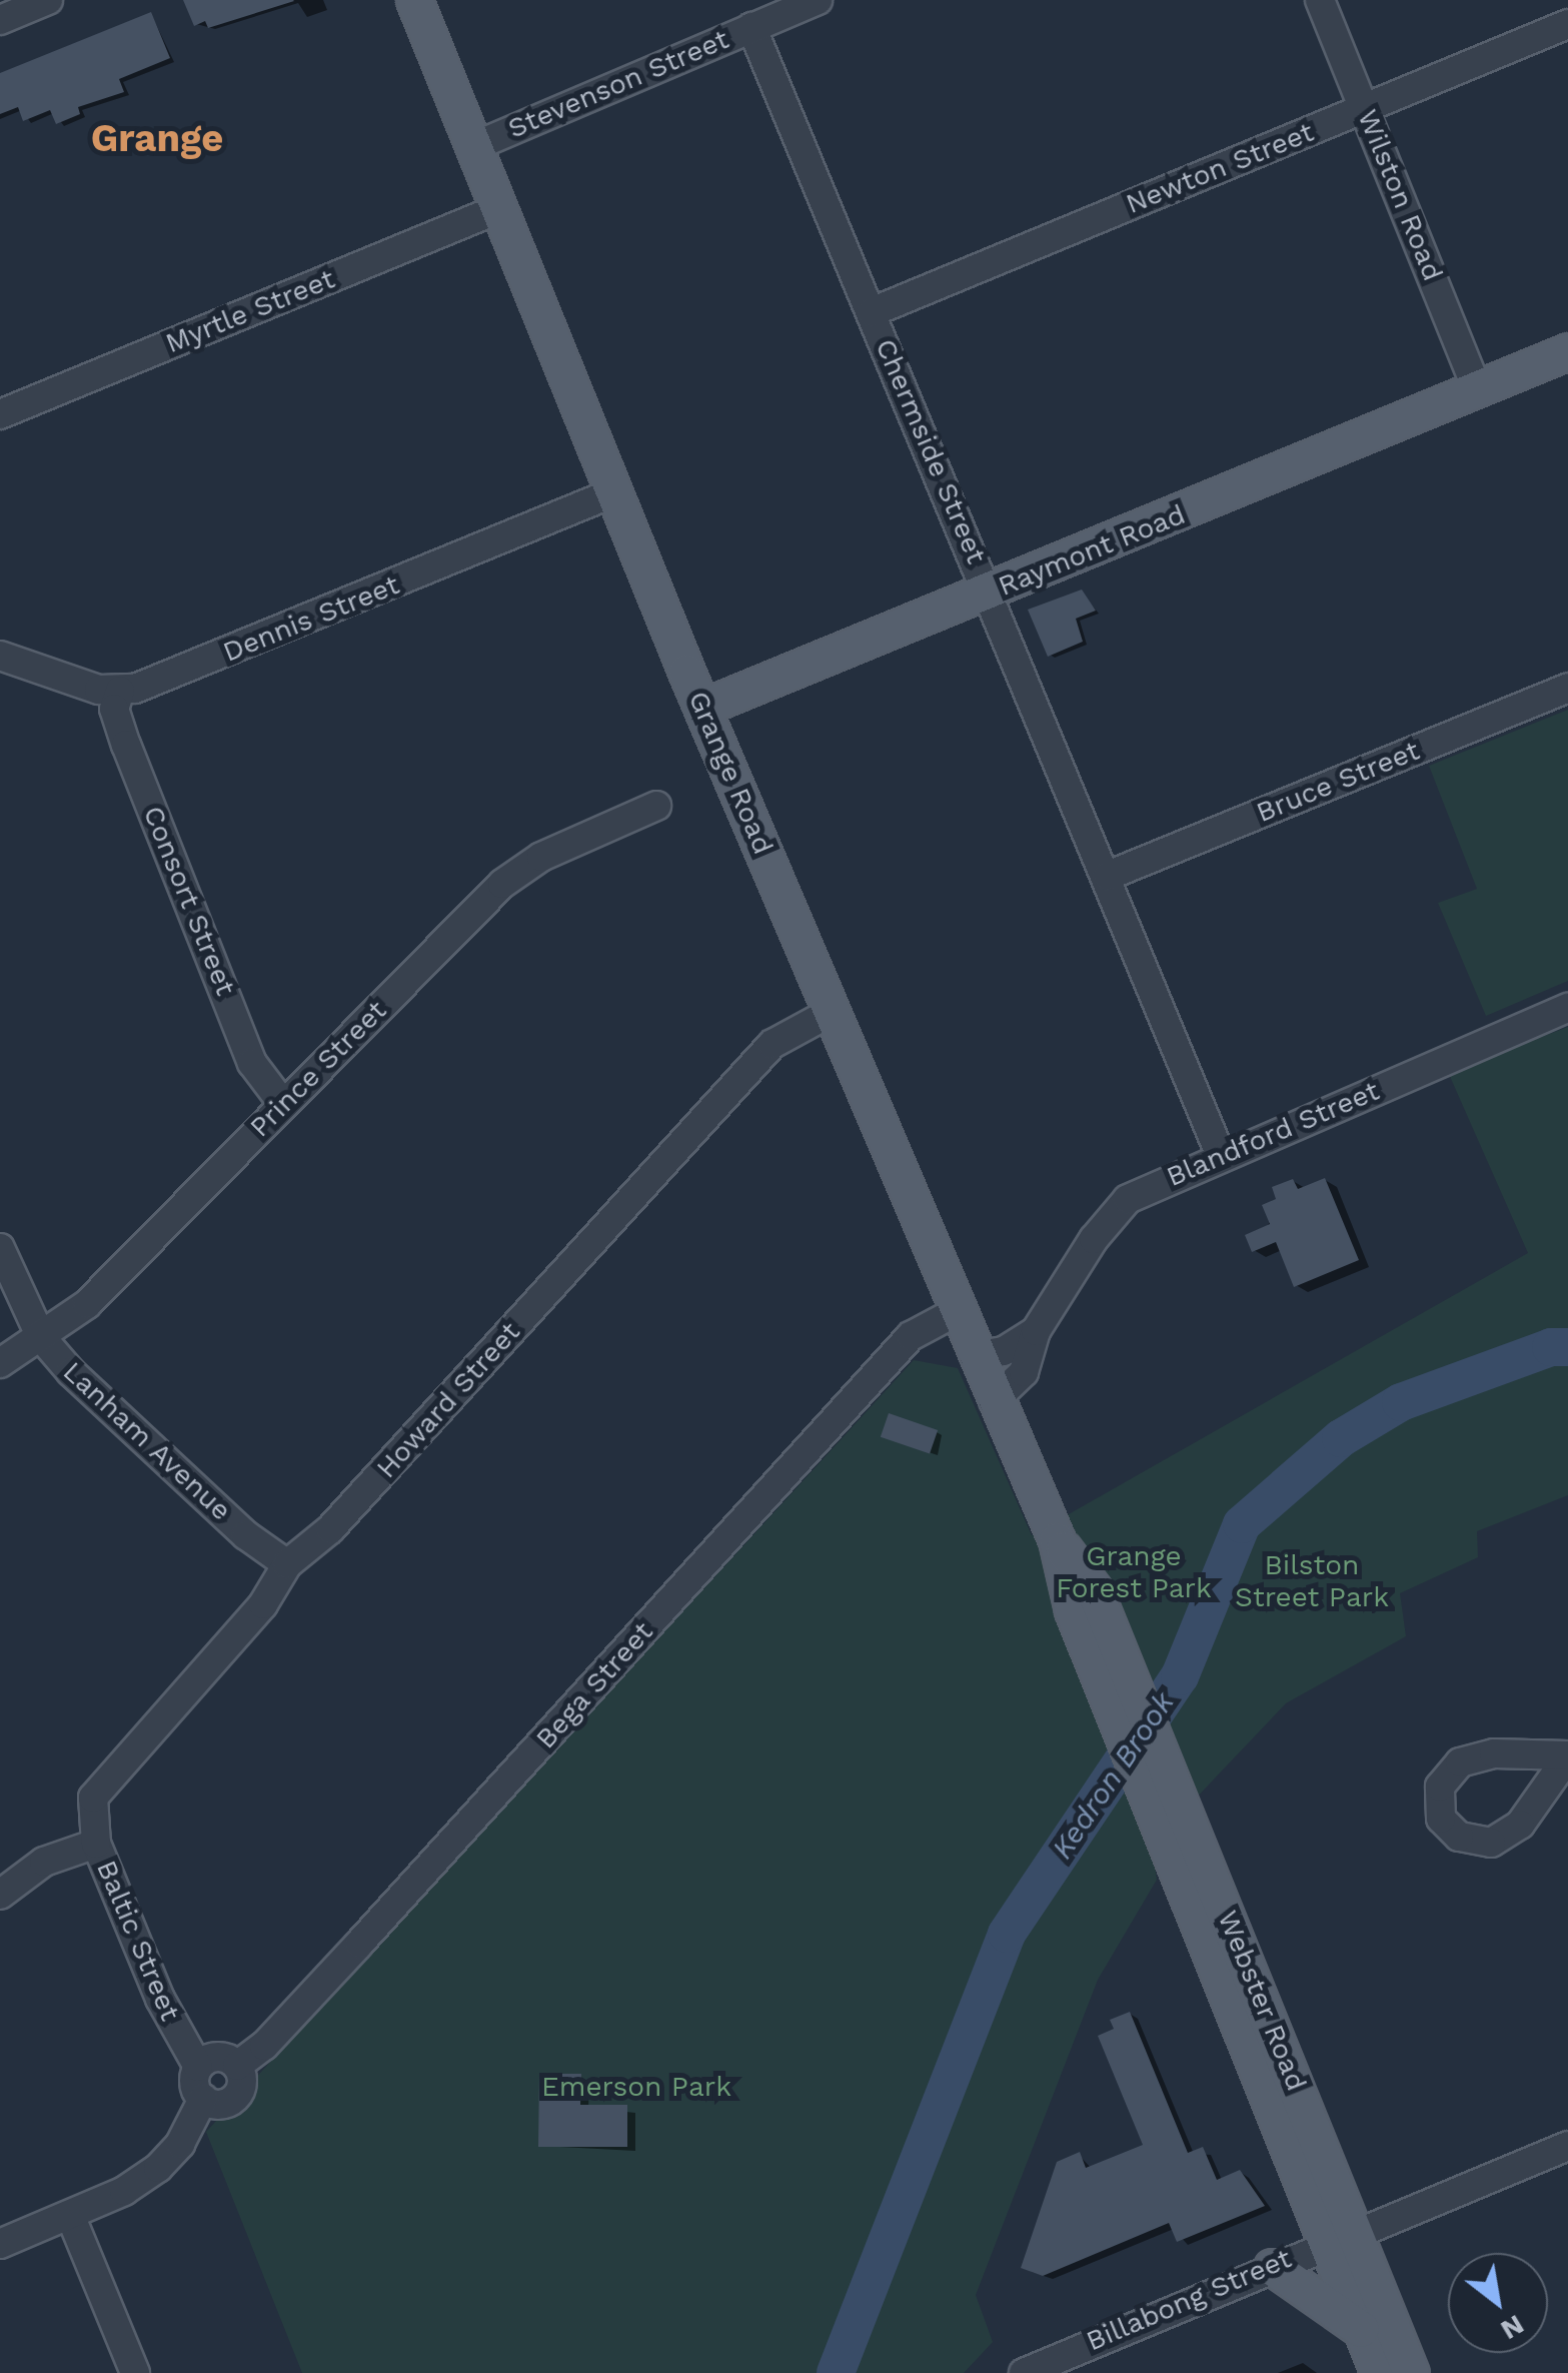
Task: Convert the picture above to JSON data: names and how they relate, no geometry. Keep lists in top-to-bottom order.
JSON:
{
  "streets": {
    "main road": ["Raymont Road", "Grange Road", "Webster Road"],
    "street": [
      "Stevenson Street",
      "Newton Street",
      "Wilston Road",
      "Myrtle Street",
      "Chermside Street",
      "Dennis Street",
      "Bruce Street",
      "Consort Street",
      "Prince Street",
      "Blandford Street",
      "Howard Street",
      "Lanham Avenue",
      "Bega Street",
      "Baltic Street",
      "Billabong Street"
    ]
  },
  "crossings": [
    ["Stevenson Street", "Chermside Street"],
    ["Stevenson Street", "Grange Road"],
    ["Newton Street", "Wilston Road"],
    ["Newton Street", "Chermside Street"],
    ["Wilston Road", "Raymont Road"],
    ["Myrtle Street", "Grange Road"],
    ["Chermside Street", "Raymont Road"],
    ["Chermside Street", "Bruce Street"],
    ["Chermside Street", "Blandford Street"],
    ["Raymont Road", "Grange Road"],
    ["Dennis Street", "Grange Road"],
    ["Dennis Street", "Consort Street"],
    ["Grange Road", "Blandford Street"],
    ["Grange Road", "Howard Street"],
    ["Grange Road", "Bega Street"],
    ["Grange Road", "Webster Road"],
    ["Consort Street", "Prince Street"],
    ["Prince Street", "Lanham Avenue"],
    ["Howard Street", "Lanham Avenue"],
    ["Howard Street", "Baltic Street"],
    ["Bega Street", "Baltic Street"],
    ["Webster Road", "Billabong Street"]
  ],
  "districts": ["Grange"],
  "water": ["Kedron Brook"],
  "parks": ["Grange Forest Park", "Bilston Street Park", "Emerson Park"],
  "north": "bottom right"
}
